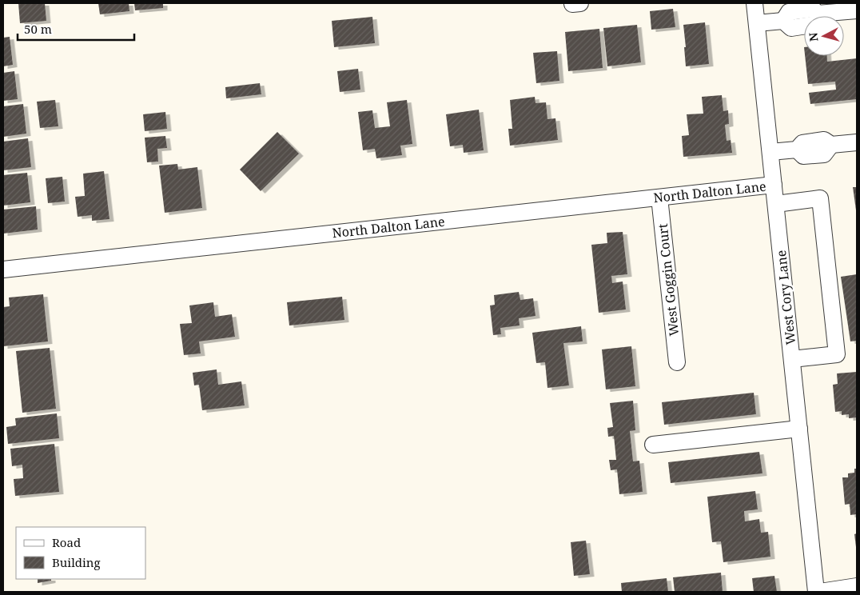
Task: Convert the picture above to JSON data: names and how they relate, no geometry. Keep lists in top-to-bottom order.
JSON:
{
  "streets": {
    "street": ["North Dalton Lane", "West Goggin Court", "West Cory Lane"]
  },
  "crossings": [
    ["North Dalton Lane", "West Goggin Court"],
    ["North Dalton Lane", "West Cory Lane"]
  ],
  "legend": ["Road", "Building"],
  "scale_bar": "50 m",
  "north": "left"
}
